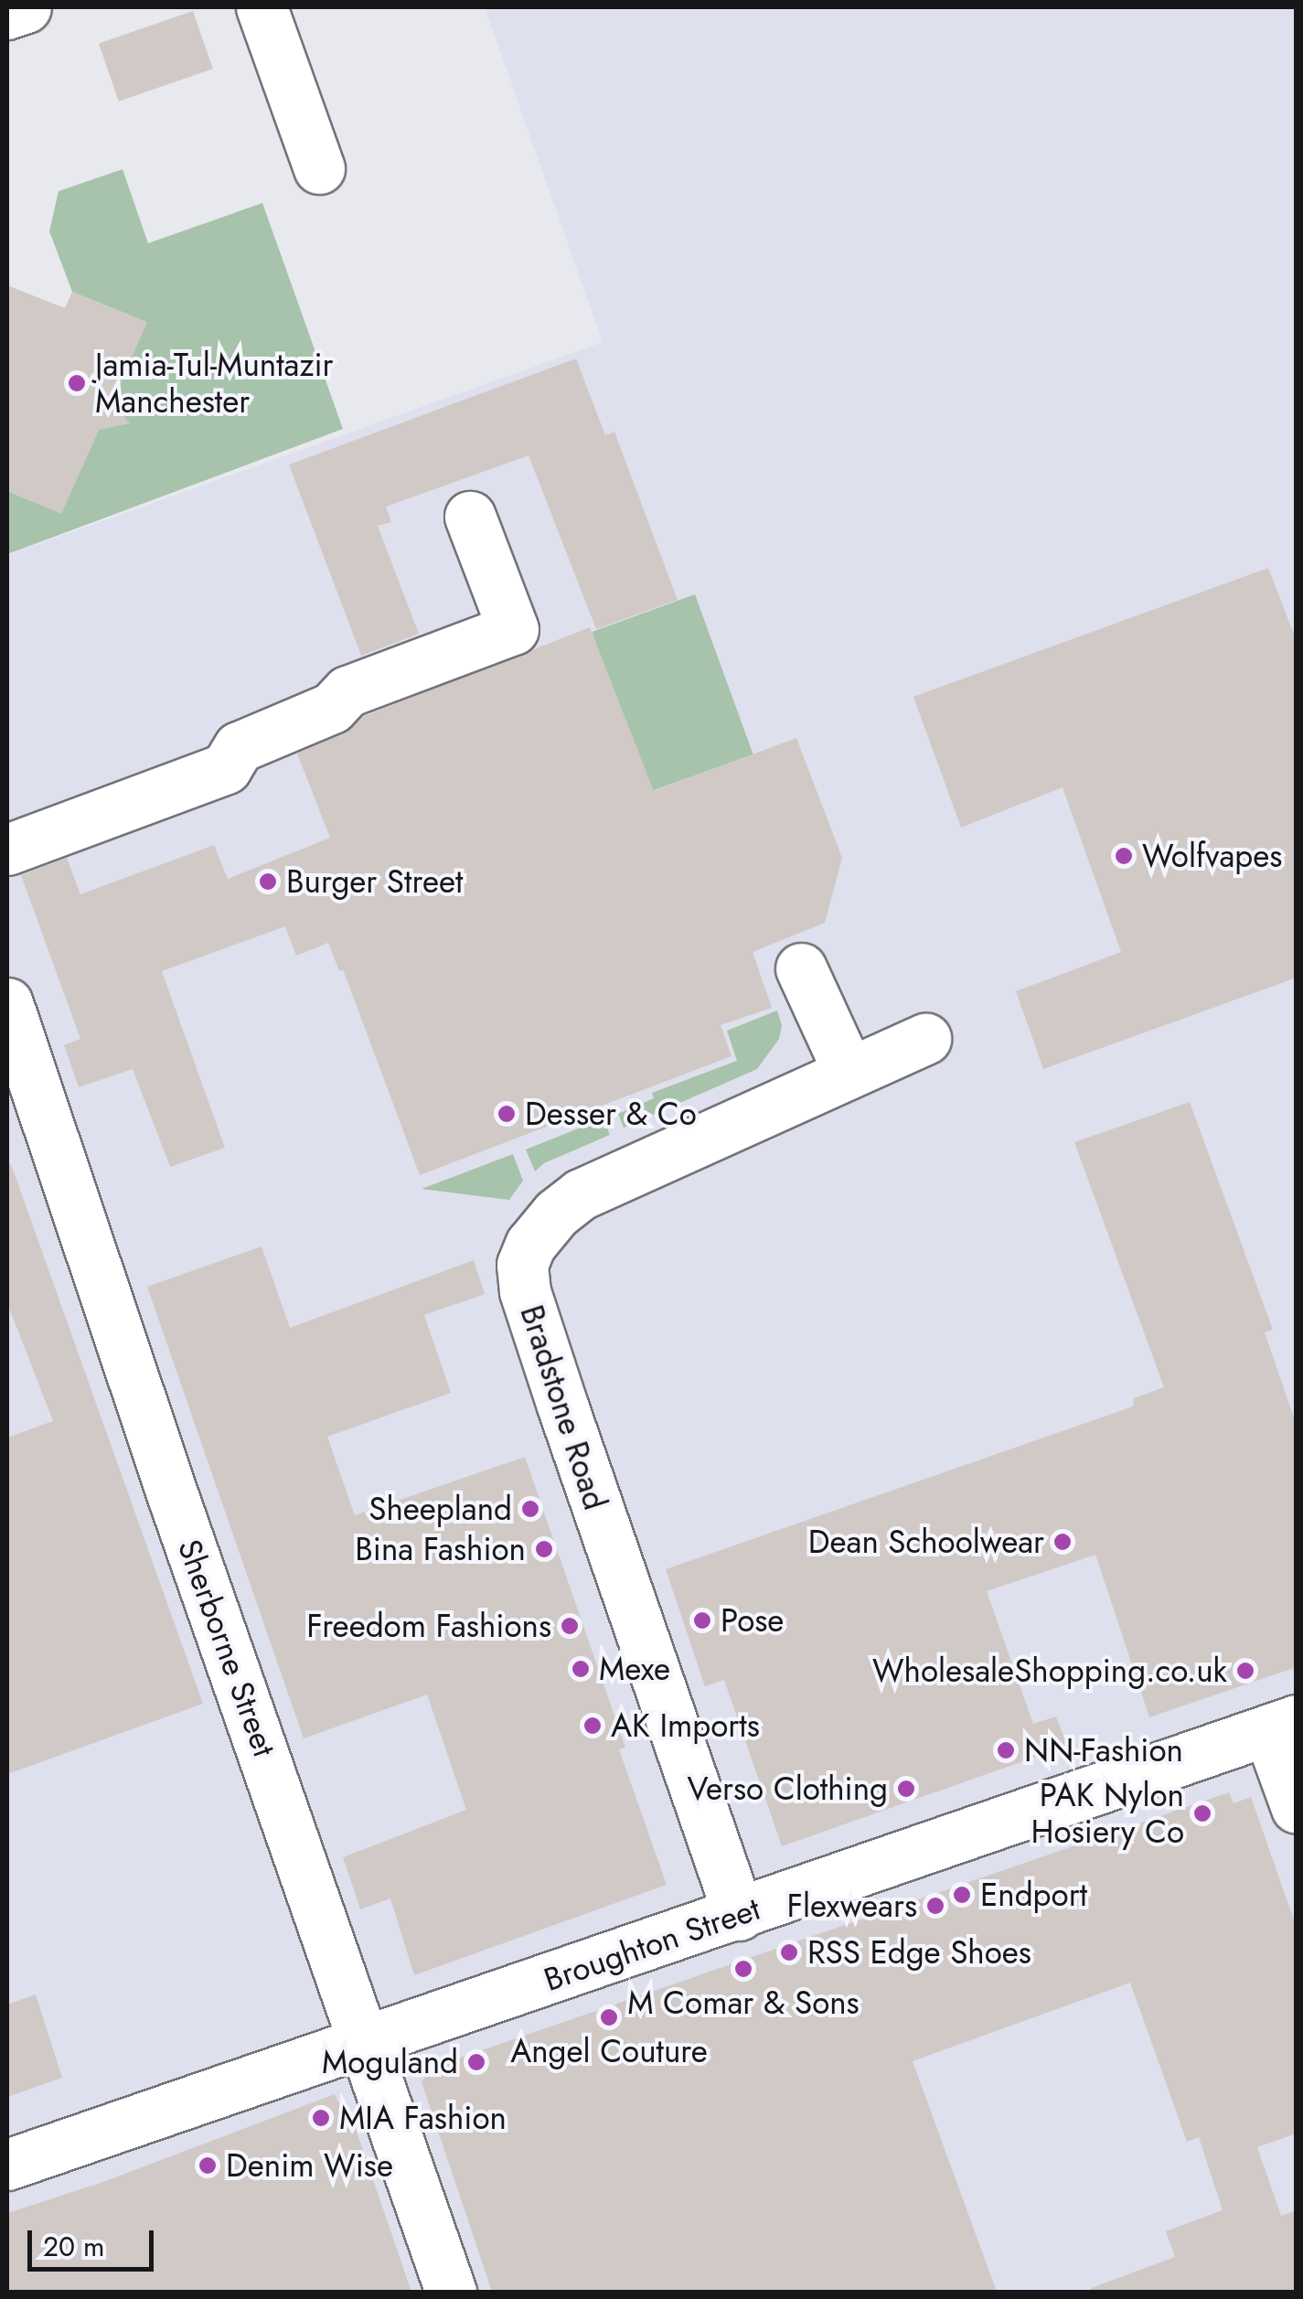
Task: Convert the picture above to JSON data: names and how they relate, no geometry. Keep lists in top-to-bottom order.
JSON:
{
  "streets": {
    "street": ["Bradstone Road", "Sherborne Street", "Broughton Street"]
  },
  "crossings": [
    ["Bradstone Road", "Broughton Street"],
    ["Sherborne Street", "Broughton Street"]
  ],
  "places": [
    "Jamia-Tul-Muntazir Manchester",
    "Wolfvapes",
    "Burger Street",
    "Desser & Co",
    "Sheepland",
    "Dean Schoolwear",
    "Bina Fashion",
    "Pose",
    "Freedom Fashions",
    "Mexe",
    "WholesaleShopping.co.uk",
    "AK Imports",
    "NN-Fashion",
    "Verso Clothing",
    "PAK Nylon Hosiery Co",
    "Endport",
    "Flexwears",
    "RSS Edge Shoes",
    "M Comar & Sons",
    "Angel Couture",
    "Moguland",
    "MIA Fashion",
    "Denim Wise"
  ],
  "scale_bar": "20 m"
}
